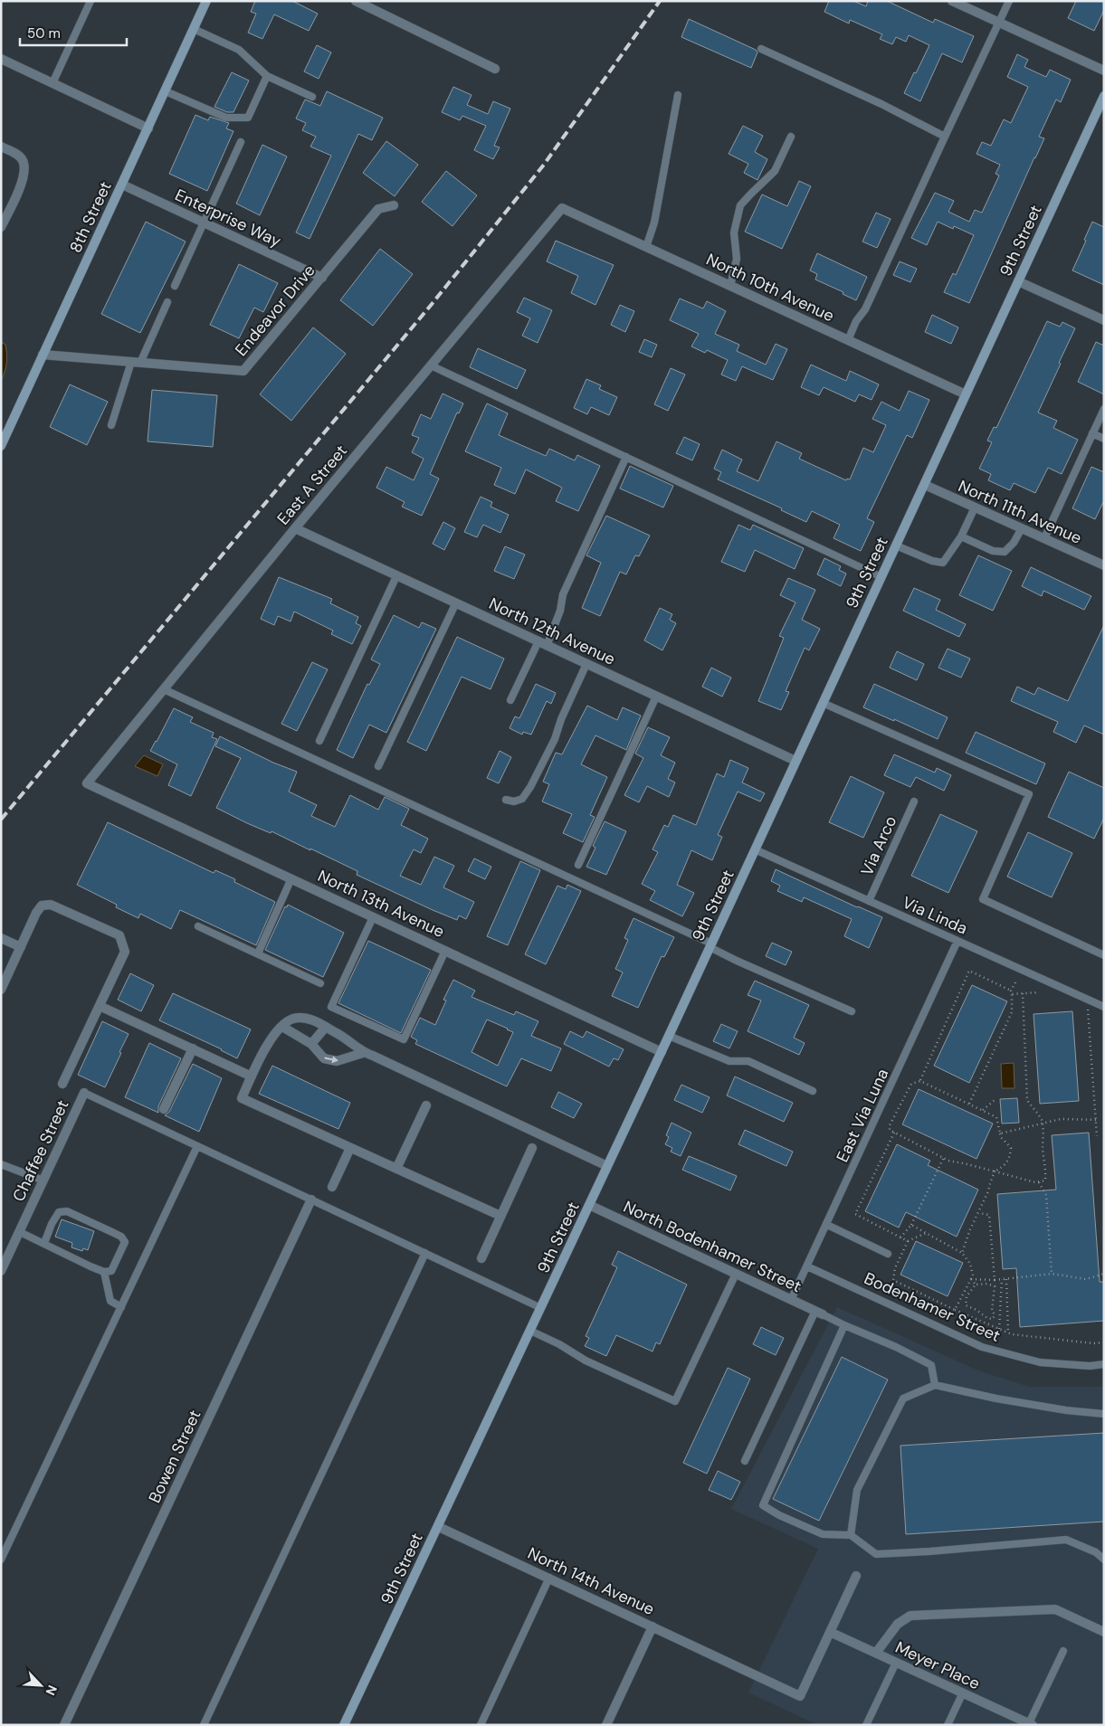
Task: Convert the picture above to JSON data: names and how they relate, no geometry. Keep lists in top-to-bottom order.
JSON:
{
  "streets": {
    "street": [
      "8th Street",
      "Enterprise Way",
      "9th Street",
      "North 10th Avenue",
      "Endeavor Drive",
      "East A Street",
      "North 11th Avenue",
      "North 12th Avenue",
      "North 13th Avenue",
      "Chaffee Street",
      "North Bodenhamer Street",
      "Bowen Street",
      "North 14th Avenue",
      "Meyer Place"
    ],
    "lane": [
      "Via Arco",
      "Via Linda",
      "East Via Luna",
      "Bodenhamer Street"
    ]
  },
  "crossings": [
    ["8th Street", "Enterprise Way"],
    ["8th Street", "Endeavor Drive"],
    ["Enterprise Way", "Endeavor Drive"],
    ["9th Street", "North 10th Avenue"],
    ["9th Street", "North 11th Avenue"],
    ["9th Street", "North 12th Avenue"],
    ["9th Street", "North 13th Avenue"],
    ["9th Street", "Via Linda"],
    ["9th Street", "North Bodenhamer Street"],
    ["9th Street", "North 14th Avenue"],
    ["North 10th Avenue", "East A Street"],
    ["East A Street", "North 12th Avenue"],
    ["East A Street", "North 13th Avenue"],
    ["Via Arco", "Via Linda"],
    ["Via Linda", "East Via Luna"],
    ["East Via Luna", "North Bodenhamer Street"],
    ["East Via Luna", "Bodenhamer Street"],
    ["North 14th Avenue", "Meyer Place"]
  ],
  "scale_bar": "50 m",
  "north": "bottom right"
}
